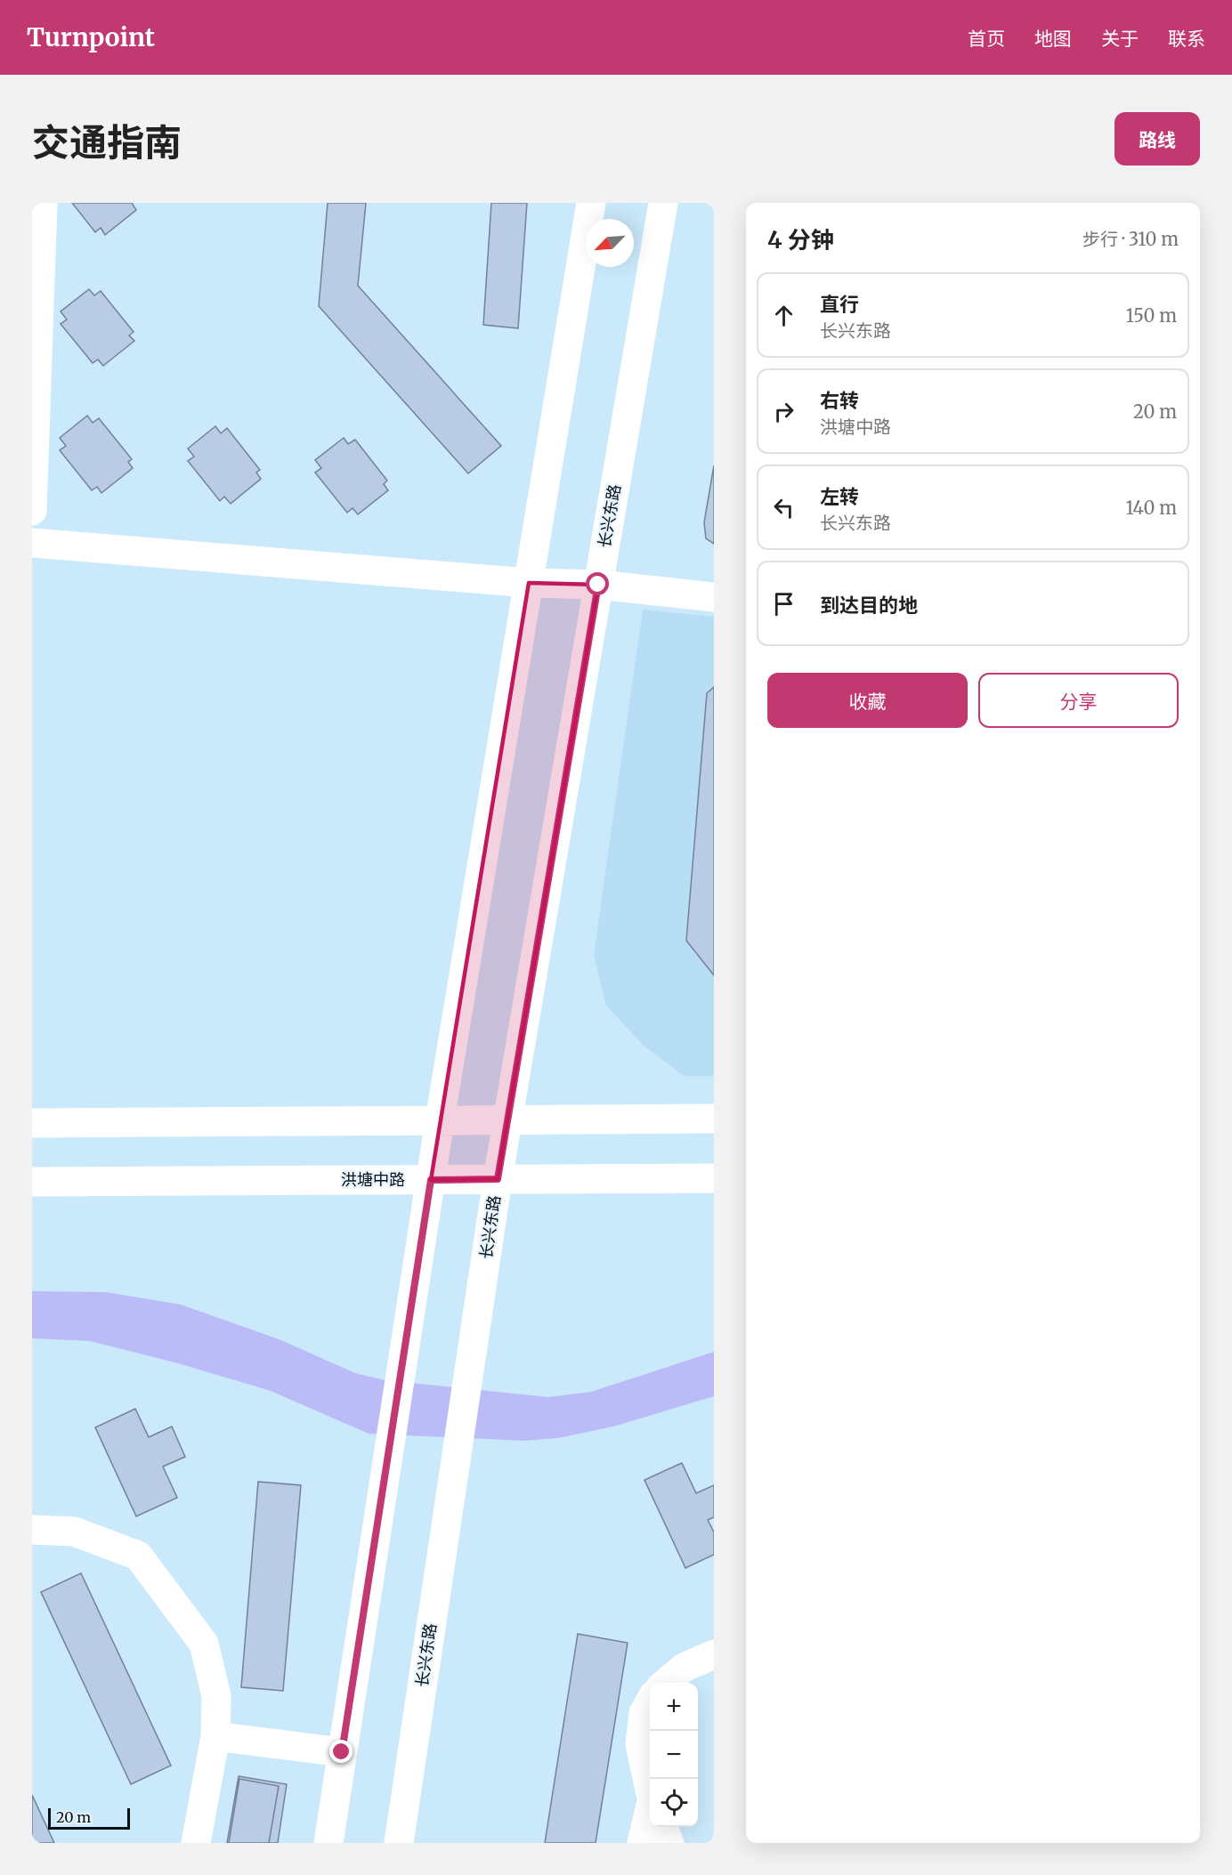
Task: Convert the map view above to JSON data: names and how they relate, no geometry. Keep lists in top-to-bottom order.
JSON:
{
  "streets": {
    "main road": ["长兴东路", "洪塘中路"]
  },
  "crossings": [
    ["长兴东路", "洪塘中路"]
  ],
  "scale_bar": "20 m",
  "north": "bottom left",
  "page": {
    "header": "Turnpoint",
    "nav": [
      "首页",
      "地图",
      "关于",
      "联系"
    ],
    "title": "交通指南",
    "buttons": [
      "路线",
      ["收藏", "分享"]
    ],
    "heading": ["4 分钟", "步行 · 310 m"],
    "list": [
      ["直行", "长兴东路", "150 m"],
      ["右转", "洪塘中路", "20 m"],
      ["左转", "长兴东路", "140 m"],
      "到达目的地"
    ],
    "map_buttons": ["+", "−"],
    "scale": "20 m"
  }
}
